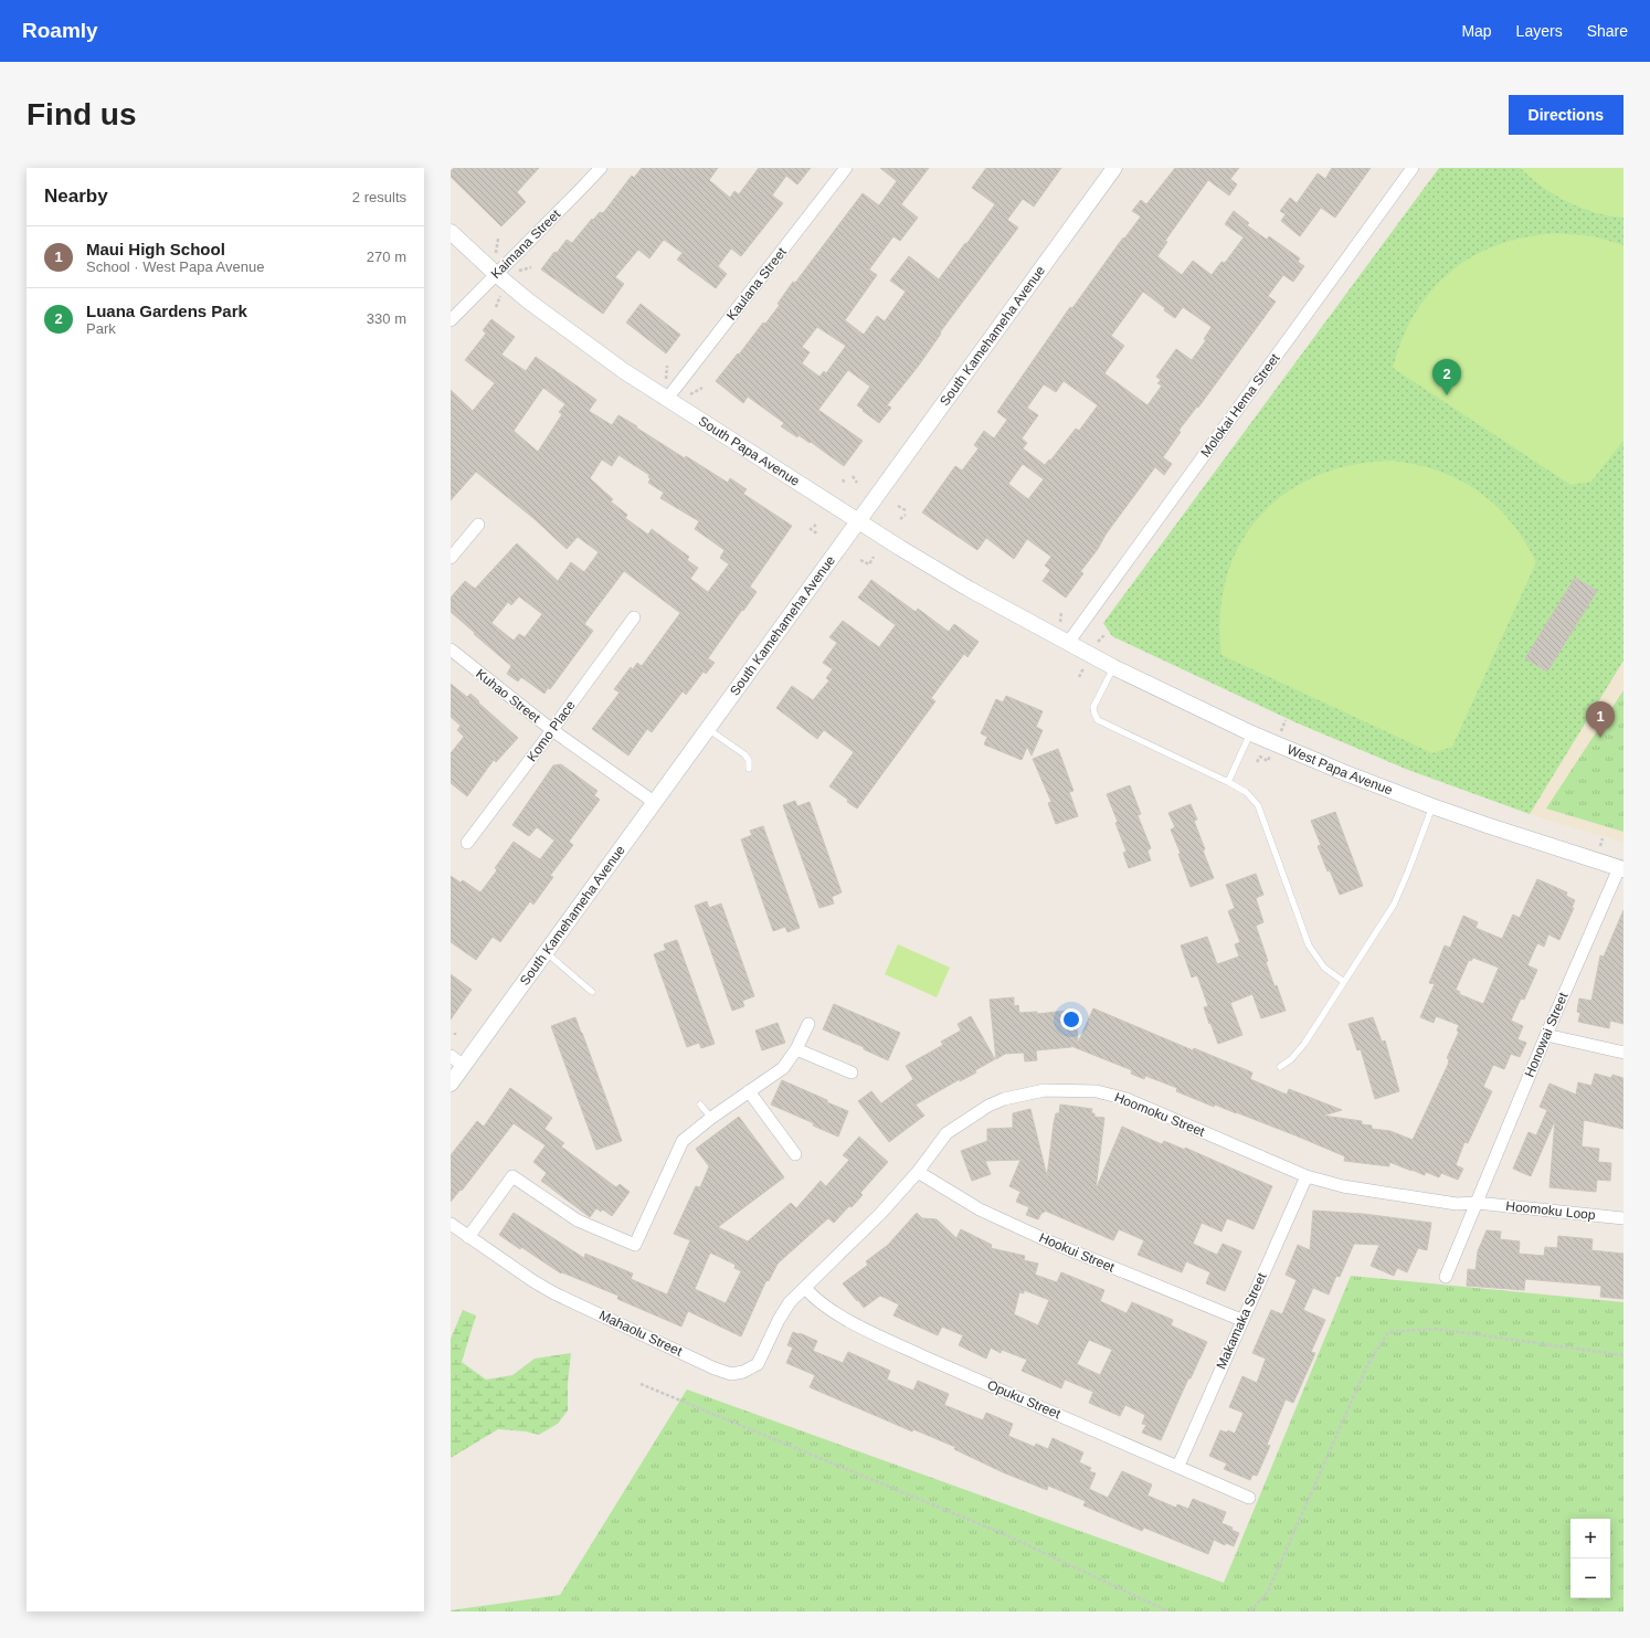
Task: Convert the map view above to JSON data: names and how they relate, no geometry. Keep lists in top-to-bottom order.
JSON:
{
  "streets": {
    "street": [
      "Kaimana Street",
      "Kaulana Street",
      "South Kamehameha Avenue",
      "Molokai Hema Street",
      "South Papa Avenue",
      "Kuhao Street",
      "Komo Place",
      "West Papa Avenue",
      "Honowai Street",
      "Hoomoku Street",
      "Hoomoku Loop",
      "Hookui Street",
      "Makamaka Street",
      "Mahaolu Street",
      "Opuku Street"
    ]
  },
  "crossings": [
    ["Kaimana Street", "South Papa Avenue"],
    ["Kaulana Street", "South Papa Avenue"],
    ["South Kamehameha Avenue", "South Papa Avenue"],
    ["South Kamehameha Avenue", "Kuhao Street"],
    ["Molokai Hema Street", "South Papa Avenue"],
    ["Molokai Hema Street", "West Papa Avenue"],
    ["South Papa Avenue", "West Papa Avenue"],
    ["Kuhao Street", "Komo Place"],
    ["West Papa Avenue", "Honowai Street"],
    ["Honowai Street", "Hoomoku Street"],
    ["Honowai Street", "Hoomoku Loop"],
    ["Hoomoku Street", "Hoomoku Loop"],
    ["Hoomoku Street", "Hookui Street"],
    ["Hoomoku Street", "Makamaka Street"],
    ["Hoomoku Street", "Mahaolu Street"],
    ["Hoomoku Street", "Opuku Street"],
    ["Hookui Street", "Makamaka Street"],
    ["Makamaka Street", "Opuku Street"],
    ["Mahaolu Street", "Opuku Street"]
  ],
  "page": {
    "header": "Roamly",
    "nav": ["Map", "Layers", "Share"],
    "buttons": "Directions",
    "title": "Find us",
    "heading": ["Nearby", "2 results"],
    "list": [
      {
        "mark": "1",
        "name": "Maui High School",
        "note": "School · West Papa Avenue",
        "value": "270 m"
      },
      {
        "mark": "2",
        "name": "Luana Gardens Park",
        "note": "Park",
        "value": "330 m"
      }
    ],
    "pins": ["2", "1"],
    "map_buttons": ["+", "−"]
  }
}
